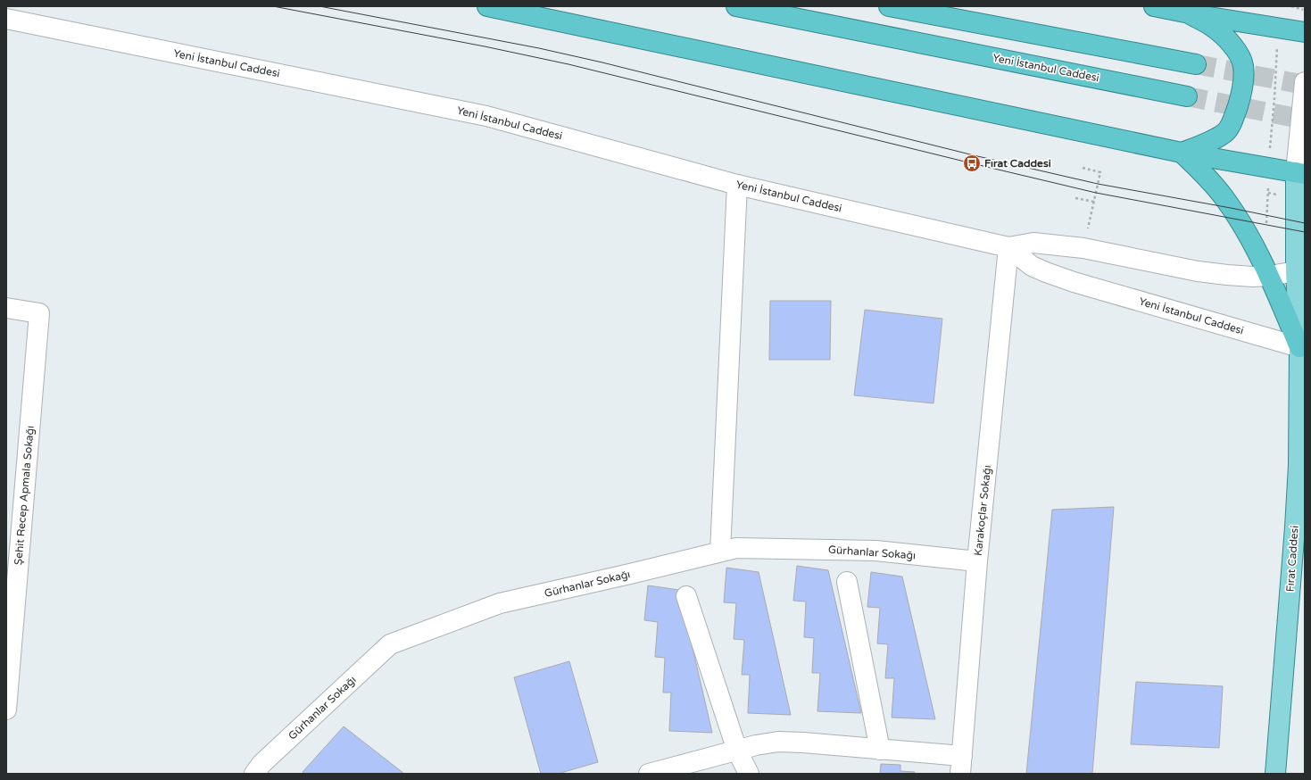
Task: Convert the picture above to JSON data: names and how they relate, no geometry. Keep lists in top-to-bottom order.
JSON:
{
  "streets": {
    "highway": ["Yeni İstanbul Caddesi"],
    "main road": ["Fırat Caddesi"],
    "street": ["Şehit Recep Apmala Sokağı", "Karakoçlar Sokağı", "Gürhanlar Sokağı"]
  },
  "crossings": [
    ["Yeni İstanbul Caddesi", "Karakoçlar Sokağı"],
    ["Yeni İstanbul Caddesi", "Fırat Caddesi"],
    ["Karakoçlar Sokağı", "Gürhanlar Sokağı"]
  ],
  "places": {
    "bus stop": ["Fırat Caddesi"]
  }
}
